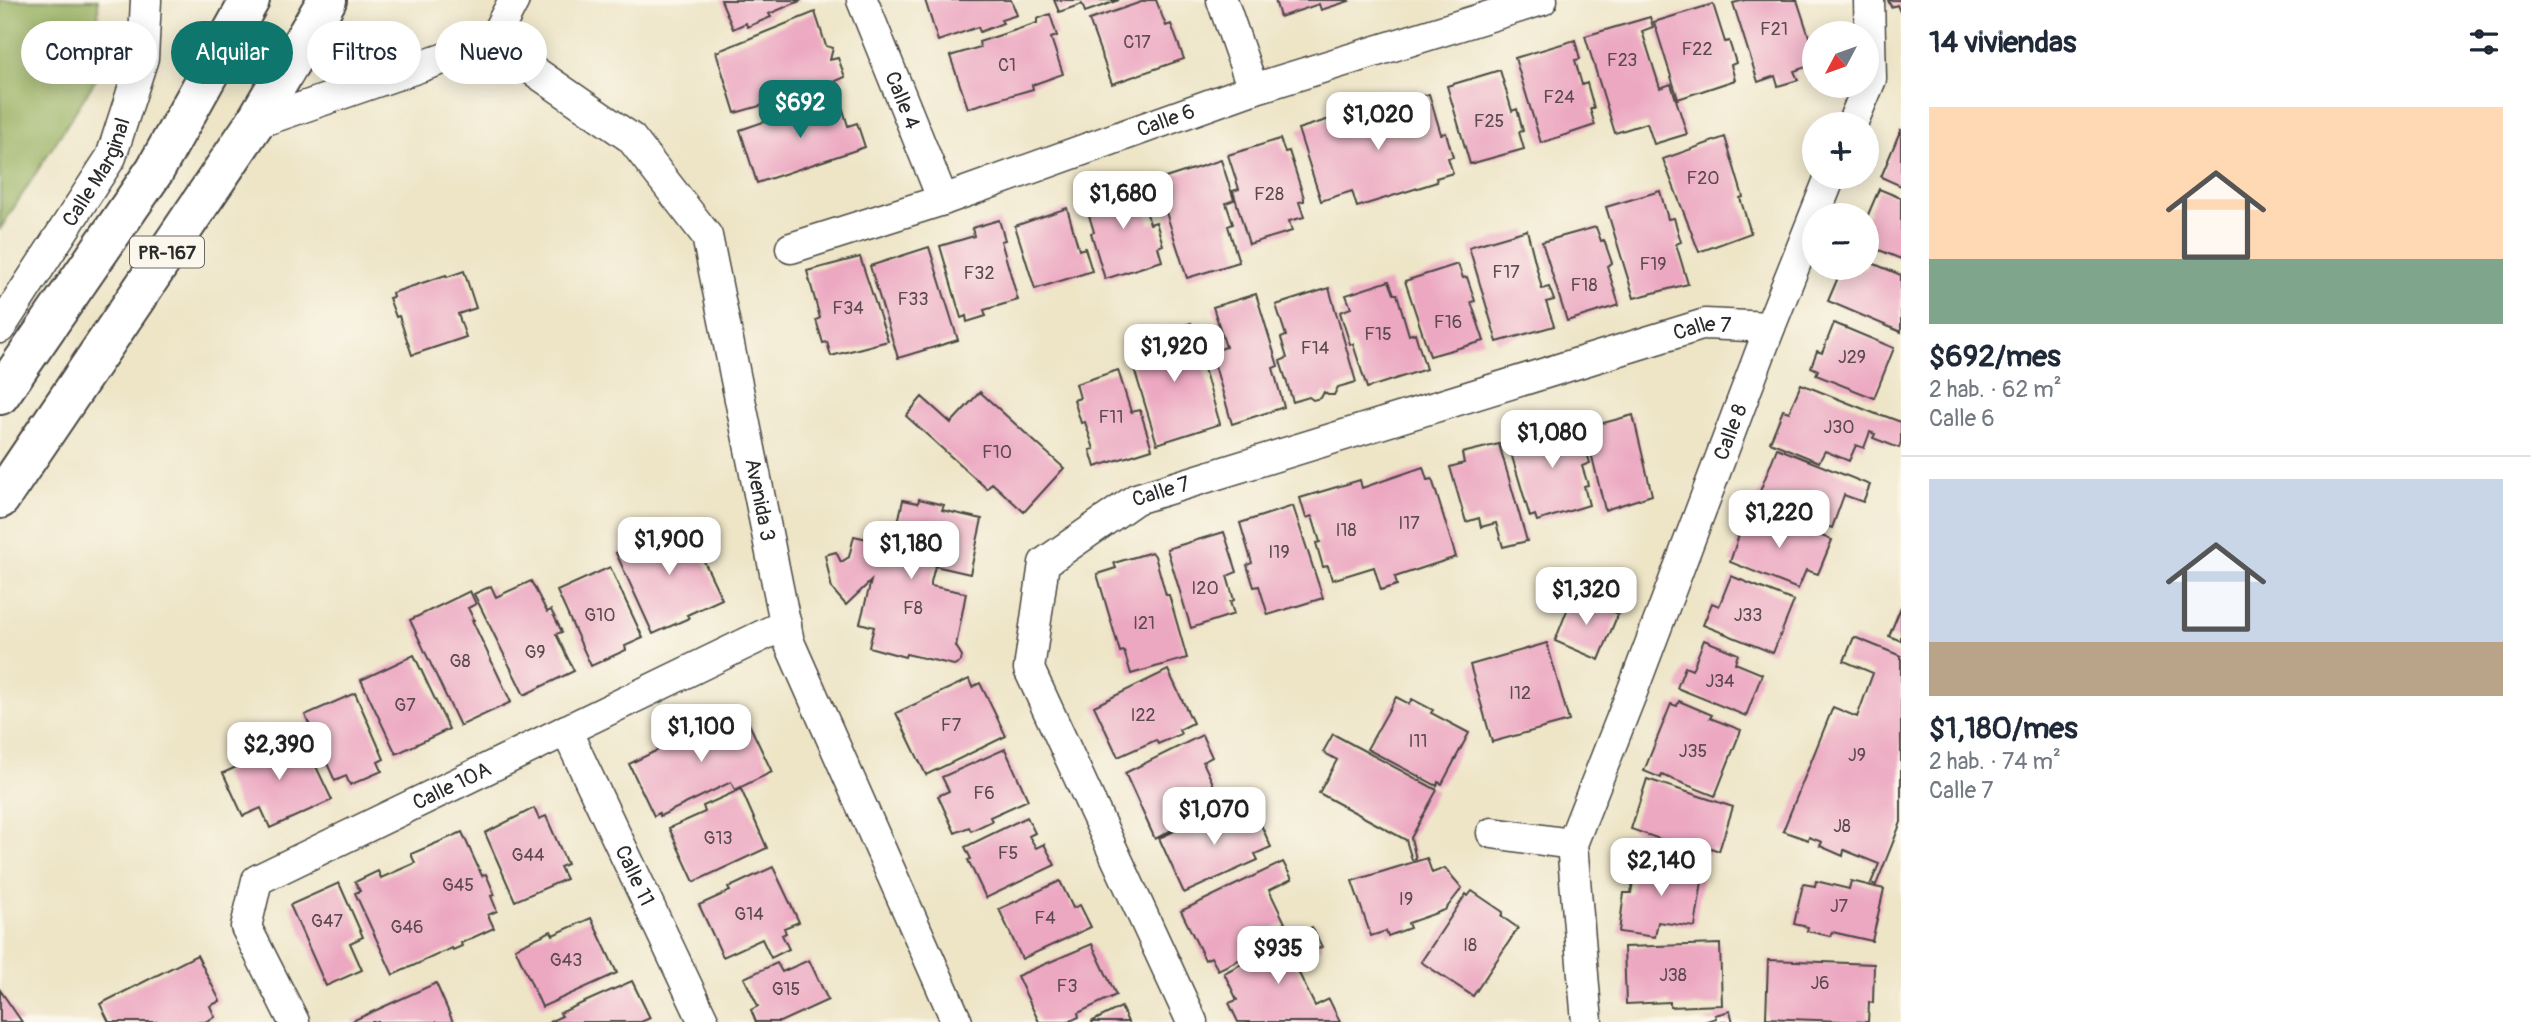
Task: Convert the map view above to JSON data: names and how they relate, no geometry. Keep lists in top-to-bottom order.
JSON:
{
  "streets": {
    "highway": ["PR-167"],
    "street": [
      "Calle 4",
      "Calle 6",
      "Calle Marginal",
      "Calle 7",
      "Calle 8",
      "Avenida 3",
      "Calle 10A",
      "Calle 11"
    ]
  },
  "crossings": [
    ["Calle 4", "Calle 6"],
    ["Calle 7", "Calle 8"],
    ["Avenida 3", "Calle 10A"],
    ["Calle 10A", "Calle 11"]
  ],
  "house_numbers": [
    "F21",
    "C17",
    "F22",
    "F23",
    "C1",
    "F24",
    "F25",
    "F20",
    "F28",
    "F19",
    "F17",
    "F32",
    "F18",
    "F33",
    "F34",
    "F16",
    "F15",
    "F14",
    "J29",
    "F11",
    "J30",
    "F10",
    "I17",
    "I18",
    "I19",
    "I20",
    "F8",
    "G10",
    "J33",
    "I21",
    "G9",
    "G8",
    "J34",
    "I12",
    "G7",
    "I22",
    "F7",
    "I11",
    "J35",
    "J9",
    "F6",
    "J8",
    "G13",
    "F5",
    "G44",
    "G45",
    "I9",
    "J7",
    "G14",
    "F4",
    "G47",
    "G46",
    "I8",
    "G43",
    "J38",
    "J6",
    "F3",
    "G15"
  ],
  "north": "bottom left",
  "page": {
    "heading": "14 viviendas",
    "map_buttons": ["+", "−"],
    "chip": [
      "Comprar",
      "Alquilar",
      "Filtros",
      "Nuevo"
    ],
    "price": [
      "$692",
      "$1,020",
      "$1,680",
      "$1,920",
      "$1,080",
      "$1,220",
      "$1,900",
      "$1,180",
      "$1,320",
      "$1,100",
      "$2,390",
      "$1,070",
      "$2,140",
      "$935"
    ],
    "list": [
      {
        "name": "$692/mes",
        "note": "2 hab. · 62 m² · Calle 6"
      },
      {
        "name": "$1,180/mes",
        "note": "2 hab. · 74 m² · Calle 7"
      }
    ]
  }
}
